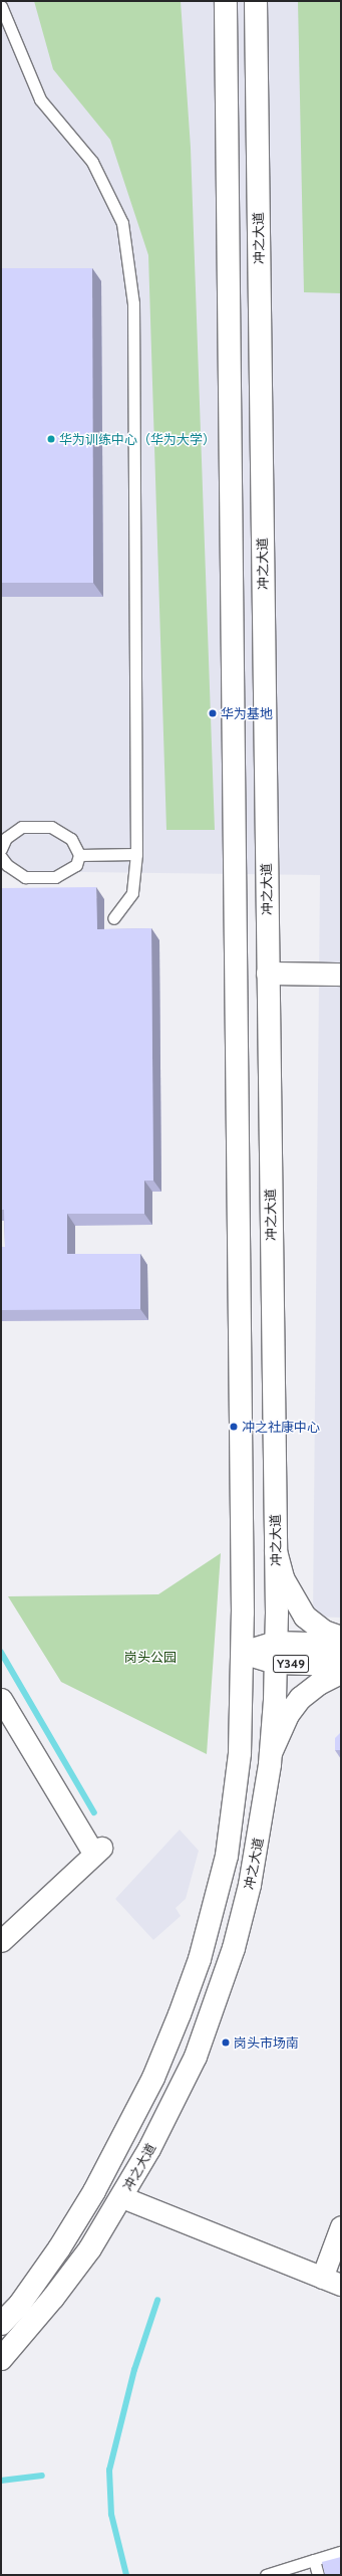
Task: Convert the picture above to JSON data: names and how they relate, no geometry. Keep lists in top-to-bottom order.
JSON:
{
  "streets": {
    "main road": ["冲之大道", "Y349"]
  },
  "crossings": [
    ["冲之大道", "Y349"]
  ],
  "parks": ["岗头公园"],
  "places": [
    "华为训练中心（华为大学）",
    "华为基地",
    "冲之社康中心",
    "岗头市场南"
  ]
}
